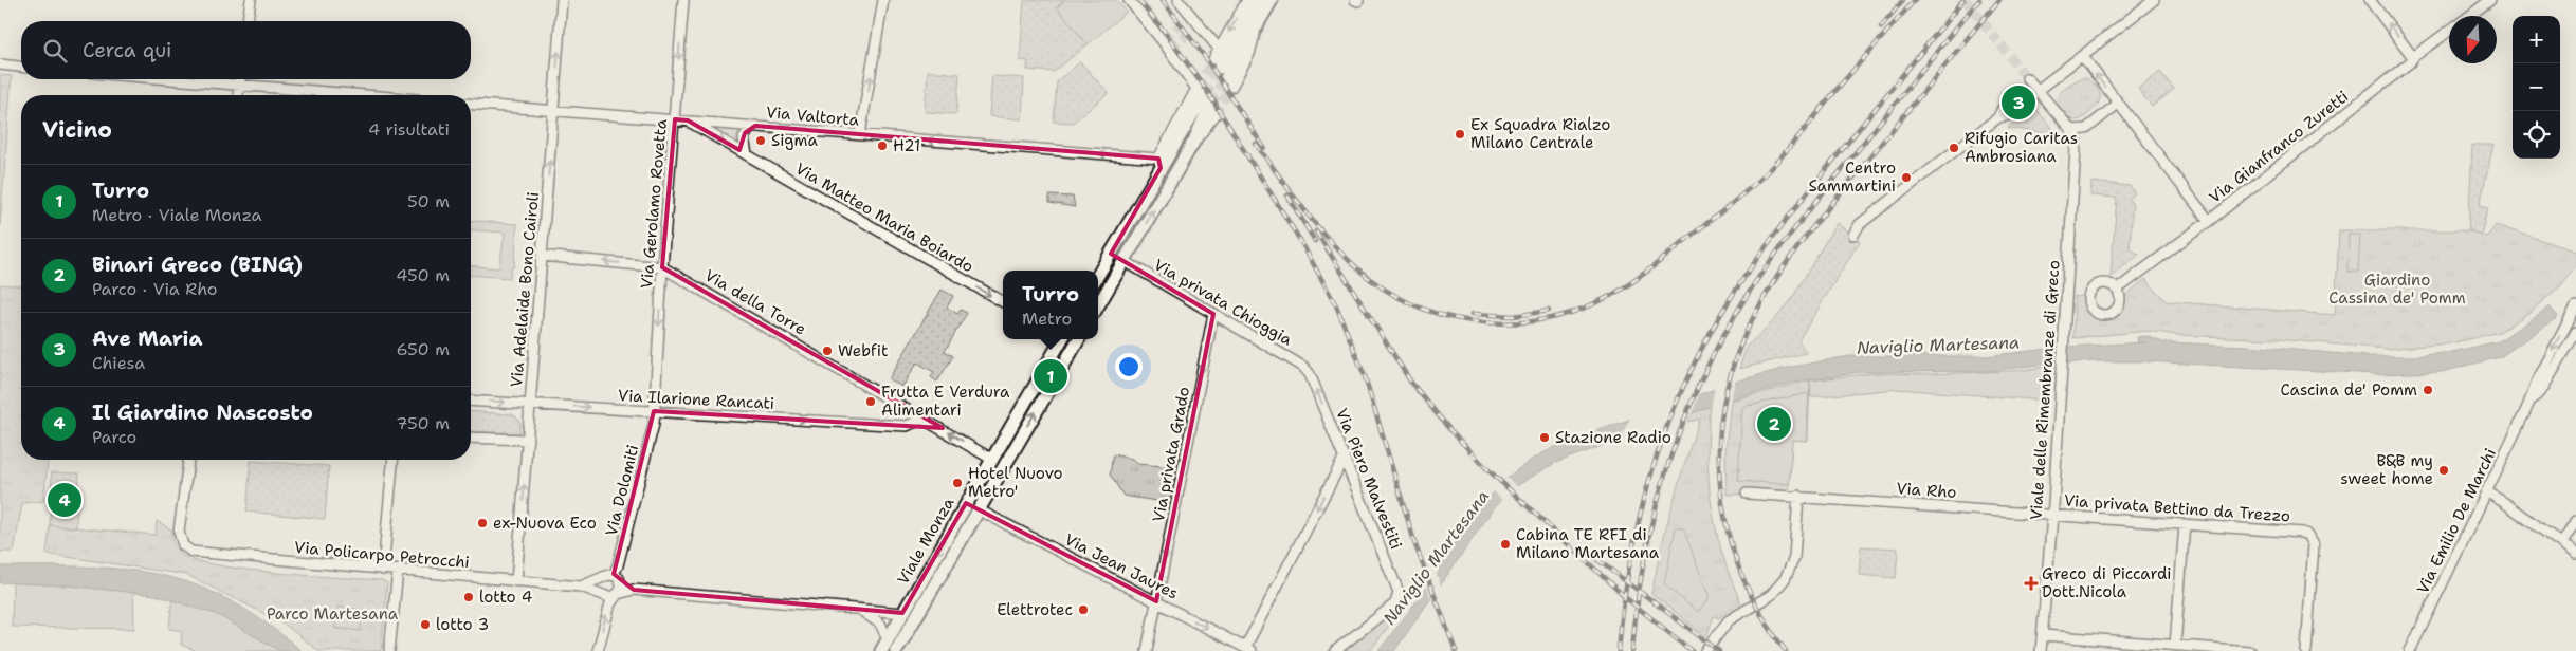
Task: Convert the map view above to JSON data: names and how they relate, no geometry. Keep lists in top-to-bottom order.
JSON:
{
  "streets": {
    "main road": ["Viale Monza"],
    "street": [
      "Via Valtorta",
      "Via Gianfranco Zuretti",
      "Via Gerolamo Rovetta",
      "Via Matteo Maria Boiardo",
      "Via Adelaide Bono Cairoli",
      "Via della Torre",
      "Via privata Chioggia",
      "Viale delle Rimembranze di Greco",
      "Via Ilarione Rancati",
      "Via privata Grado",
      "Via Piero Malvestiti",
      "Via Dolomiti",
      "Via Rho",
      "Via privata Bettino da Trezzo",
      "Via Emilio De Marchi",
      "Via Policarpo Petrocchi",
      "Via Jean Jaures"
    ]
  },
  "crossings": [
    ["Via Valtorta", "Via Gerolamo Rovetta"],
    ["Via Valtorta", "Via Matteo Maria Boiardo"],
    ["Via Valtorta", "Via Adelaide Bono Cairoli"],
    ["Via Gerolamo Rovetta", "Via della Torre"],
    ["Via Gerolamo Rovetta", "Via Ilarione Rancati"],
    ["Via Gerolamo Rovetta", "Via Dolomiti"],
    ["Via Adelaide Bono Cairoli", "Via della Torre"],
    ["Via Adelaide Bono Cairoli", "Via Ilarione Rancati"],
    ["Via Adelaide Bono Cairoli", "Via Policarpo Petrocchi"],
    ["Via della Torre", "Via Ilarione Rancati"],
    ["Via della Torre", "Viale Monza"],
    ["Via privata Chioggia", "Via privata Grado"],
    ["Via privata Chioggia", "Via Piero Malvestiti"],
    ["Viale delle Rimembranze di Greco", "Via Rho"],
    ["Viale delle Rimembranze di Greco", "Via privata Bettino da Trezzo"],
    ["Via Ilarione Rancati", "Via Dolomiti"],
    ["Via privata Grado", "Via Jean Jaures"],
    ["Via Dolomiti", "Via Policarpo Petrocchi"],
    ["Via Rho", "Via privata Bettino da Trezzo"],
    ["Viale Monza", "Via Jean Jaures"]
  ],
  "one_way": [
    "Via Valtorta",
    "Via Gerolamo Rovetta",
    "Via Matteo Maria Boiardo",
    "Via Adelaide Bono Cairoli",
    "Via della Torre",
    "Via Ilarione Rancati",
    "Via privata Grado"
  ],
  "water": ["Naviglio Martesana"],
  "parks": ["Giardino Cassina de' Pomm", "Parco Martesana"],
  "places": {
    "other": [
      "Ex Squadra Rialzo Milano Centrale",
      "Sigma",
      "H21",
      "Rifugio Caritas Ambrosiana",
      "Centro Sammartini",
      "Webfit",
      "Cascina de' Pomm",
      "Frutta E Verdura Alimentari",
      "Stazione Radio",
      "B&B my sweet home",
      "Hotel Nuovo Metro'",
      "ex-Nuova Eco",
      "Cabina TE RFI di Milano Martesana",
      "lotto 4",
      "Elettrotec",
      "lotto 3"
    ],
    "health": ["Greco di Piccardi Dott.Nicola"]
  },
  "north": "bottom",
  "page": {
    "map_buttons": ["+", "−"],
    "search": "Cerca qui",
    "pins": [
      "3",
      "1",
      "2",
      "4"
    ],
    "heading": ["Vicino", "4 risultati"],
    "list": [
      {
        "mark": "1",
        "name": "Turro",
        "note": "Metro · Viale Monza",
        "value": "50 m"
      },
      {
        "mark": "2",
        "name": "Binari Greco (BING)",
        "note": "Parco · Via Rho",
        "value": "450 m"
      },
      {
        "mark": "3",
        "name": "Ave Maria",
        "note": "Chiesa",
        "value": "650 m"
      },
      {
        "mark": "4",
        "name": "Il Giardino Nascosto",
        "note": "Parco",
        "value": "750 m"
      }
    ],
    "popup": ["Turro", "Metro"]
  }
}
